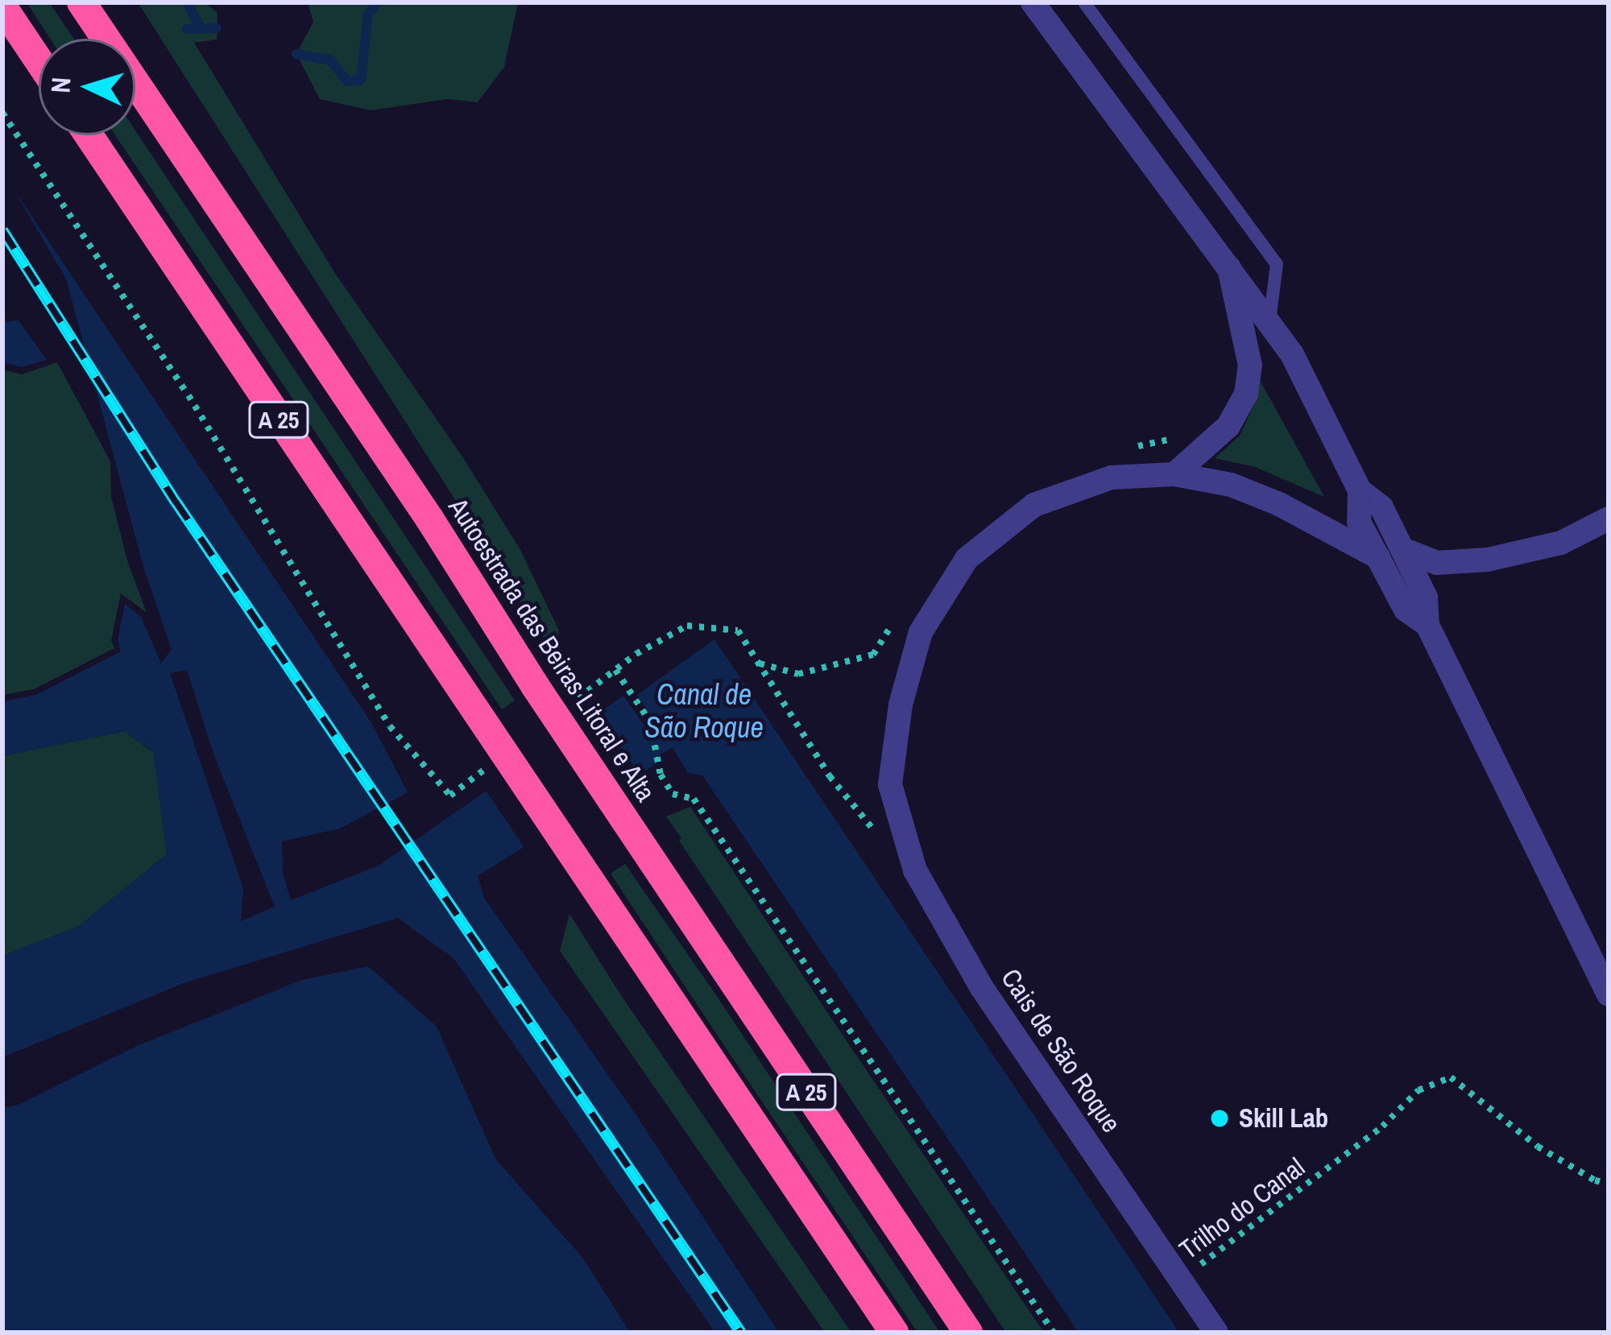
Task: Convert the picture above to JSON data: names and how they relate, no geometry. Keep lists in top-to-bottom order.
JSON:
{
  "streets": {
    "highway": ["A 25", "Autoestrada das Beiras Litoral e Alta"],
    "street": ["Cais de São Roque"],
    "path": ["Trilho do Canal"]
  },
  "crossings": [
    ["Cais de São Roque", "Trilho do Canal"]
  ],
  "water": ["Canal de São Roque"],
  "places": ["Skill Lab"],
  "north": "left"
}
